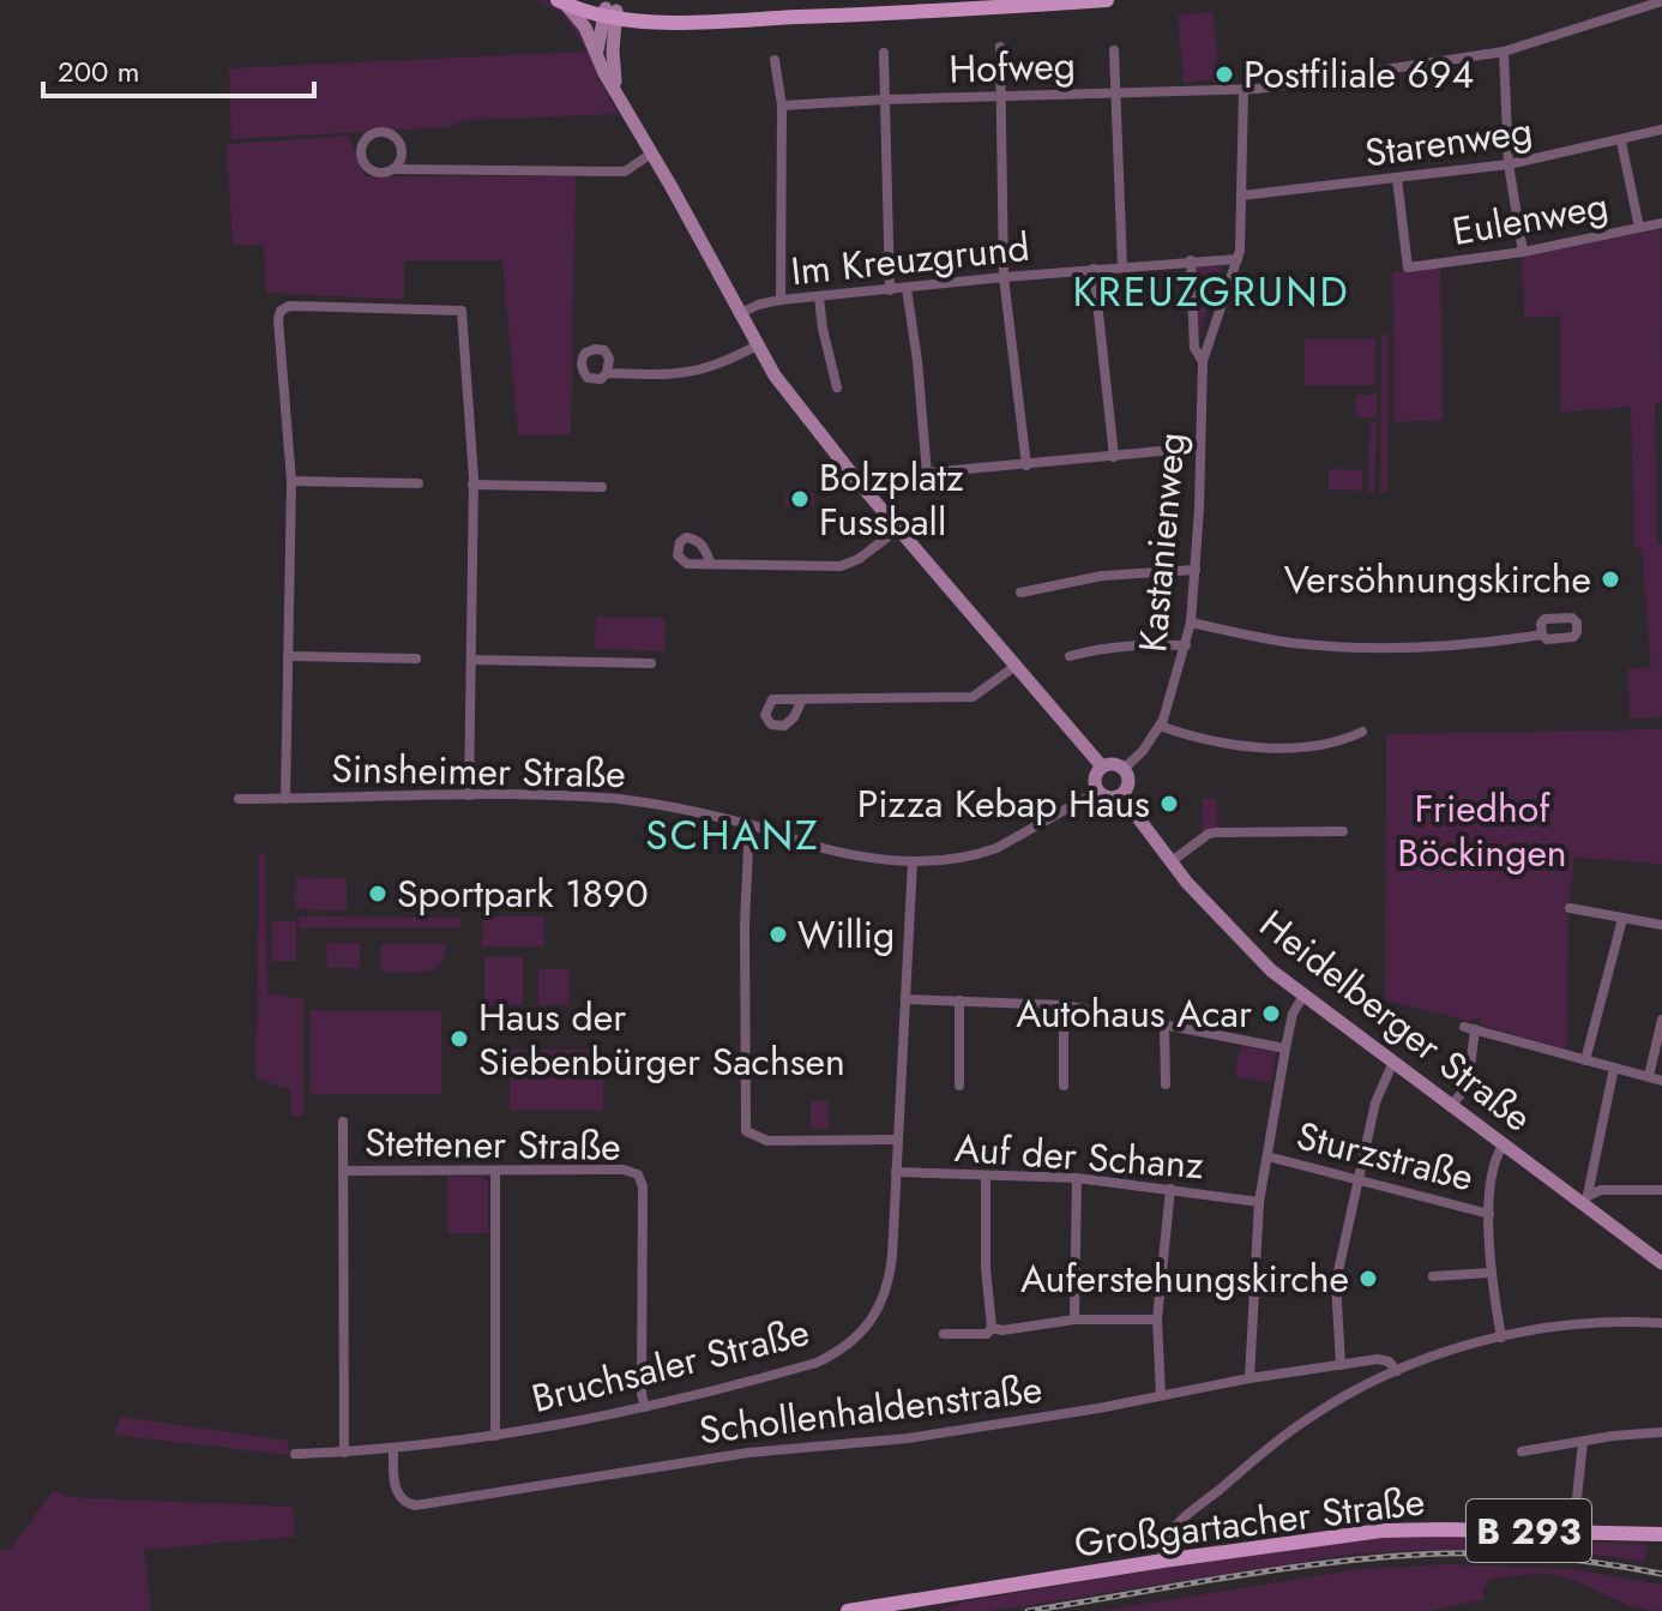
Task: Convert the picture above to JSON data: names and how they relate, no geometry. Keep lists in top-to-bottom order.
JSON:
{
  "streets": {
    "main road": ["Heidelberger Straße", "Großgartacher Straße", "B 293"],
    "street": [
      "Hofweg",
      "Starenweg",
      "Eulenweg",
      "Im Kreuzgrund",
      "Kastanienweg",
      "Sinsheimer Straße",
      "Stettener Straße",
      "Auf der Schanz",
      "Sturzstraße",
      "Bruchsaler Straße",
      "Schollenhaldenstraße"
    ]
  },
  "crossings": [
    ["Starenweg", "Eulenweg"],
    ["Im Kreuzgrund", "Kastanienweg"],
    ["Kastanienweg", "Sinsheimer Straße"],
    ["Kastanienweg", "Heidelberger Straße"],
    ["Sinsheimer Straße", "Heidelberger Straße"],
    ["Sinsheimer Straße", "Bruchsaler Straße"],
    ["Stettener Straße", "Bruchsaler Straße"],
    ["Auf der Schanz", "Bruchsaler Straße"],
    ["Bruchsaler Straße", "Schollenhaldenstraße"]
  ],
  "districts": ["KREUZGRUND", "SCHANZ"],
  "parks": ["Friedhof Böckingen"],
  "places": [
    "Postfiliale 694",
    "Bolzplatz Fussball",
    "Versöhnungskirche",
    "Pizza Kebap Haus",
    "Sportpark 1890",
    "Willig",
    "Autohaus Acar",
    "Haus der Siebenbürger Sachsen",
    "Auferstehungskirche"
  ],
  "scale_bar": "200 m"
}
